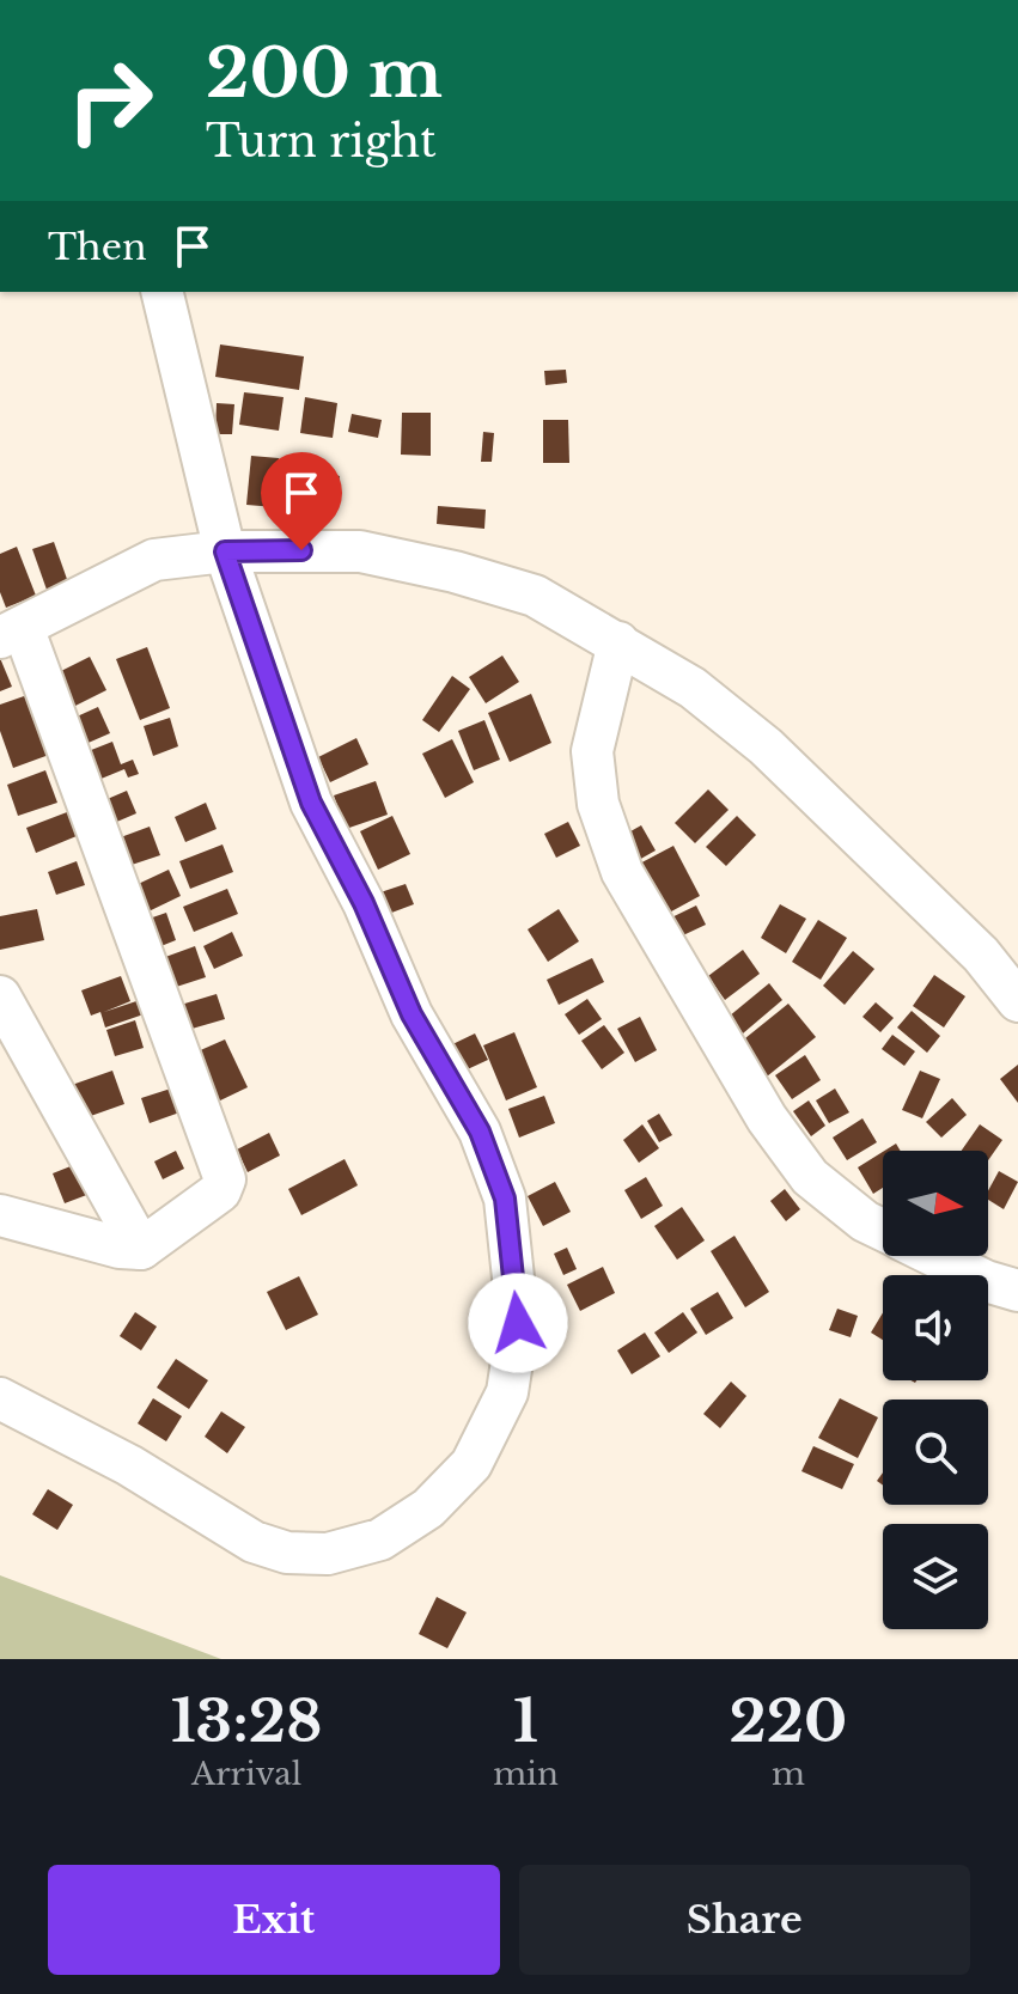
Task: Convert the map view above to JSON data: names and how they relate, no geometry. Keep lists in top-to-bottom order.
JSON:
{
  "north": "right",
  "page": {
    "turn": ["200 m", "Turn right"],
    "then": "Then",
    "eta": [
      "13:28",
      "Arrival",
      "1",
      "min",
      "220",
      "m"
    ],
    "buttons": ["Exit", "Share"]
  }
}
